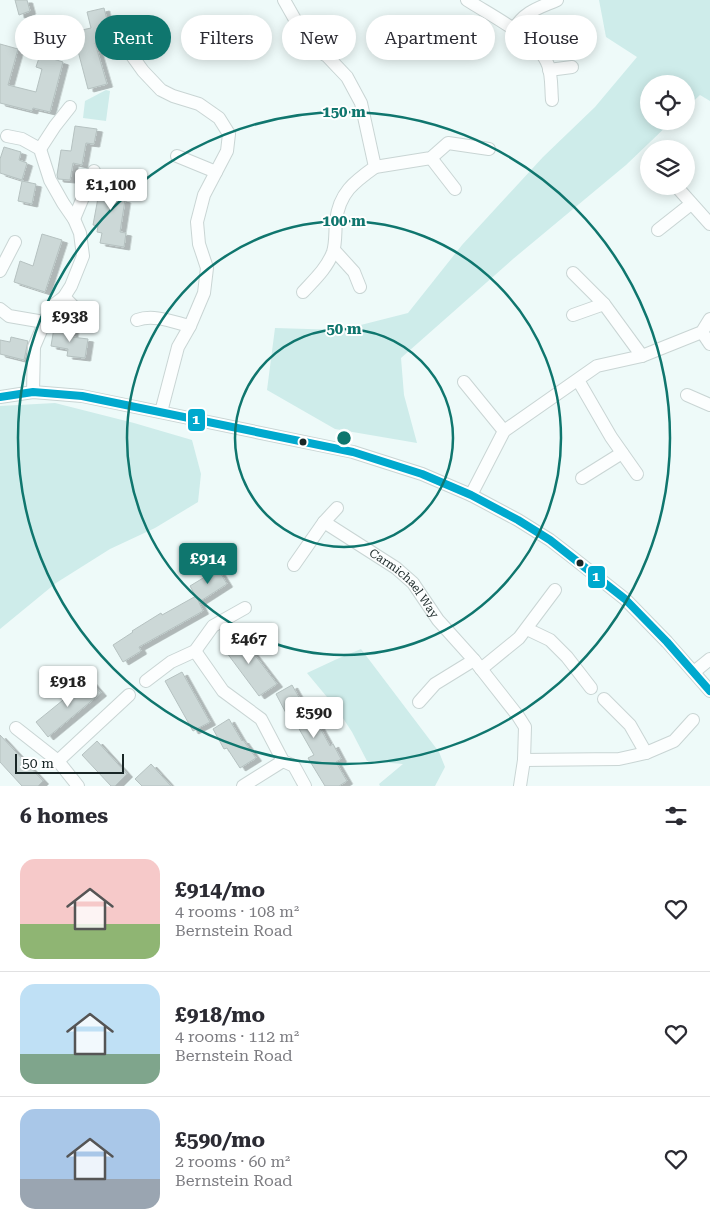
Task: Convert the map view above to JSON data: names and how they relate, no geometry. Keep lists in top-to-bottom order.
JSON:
{
  "streets": {
    "street": ["Carmichael Way"]
  },
  "lines": ["transit line 1"],
  "scale_bar": "50 m",
  "page": {
    "chip": [
      "Buy",
      "Rent",
      "Filters",
      "New",
      "Apartment",
      "House"
    ],
    "price": [
      "£1,100",
      "£938",
      "£914",
      "£467",
      "£918",
      "£590"
    ],
    "scale": "50 m",
    "heading": "6 homes",
    "list": [
      {
        "name": "£914/mo",
        "note": "4 rooms · 108 m² · Bernstein Road"
      },
      {
        "name": "£918/mo",
        "note": "4 rooms · 112 m² · Bernstein Road"
      },
      {
        "name": "£590/mo",
        "note": "2 rooms · 60 m² · Bernstein Road"
      }
    ]
  },
  "rings": ["150 m", "100 m", "50 m"]
}
